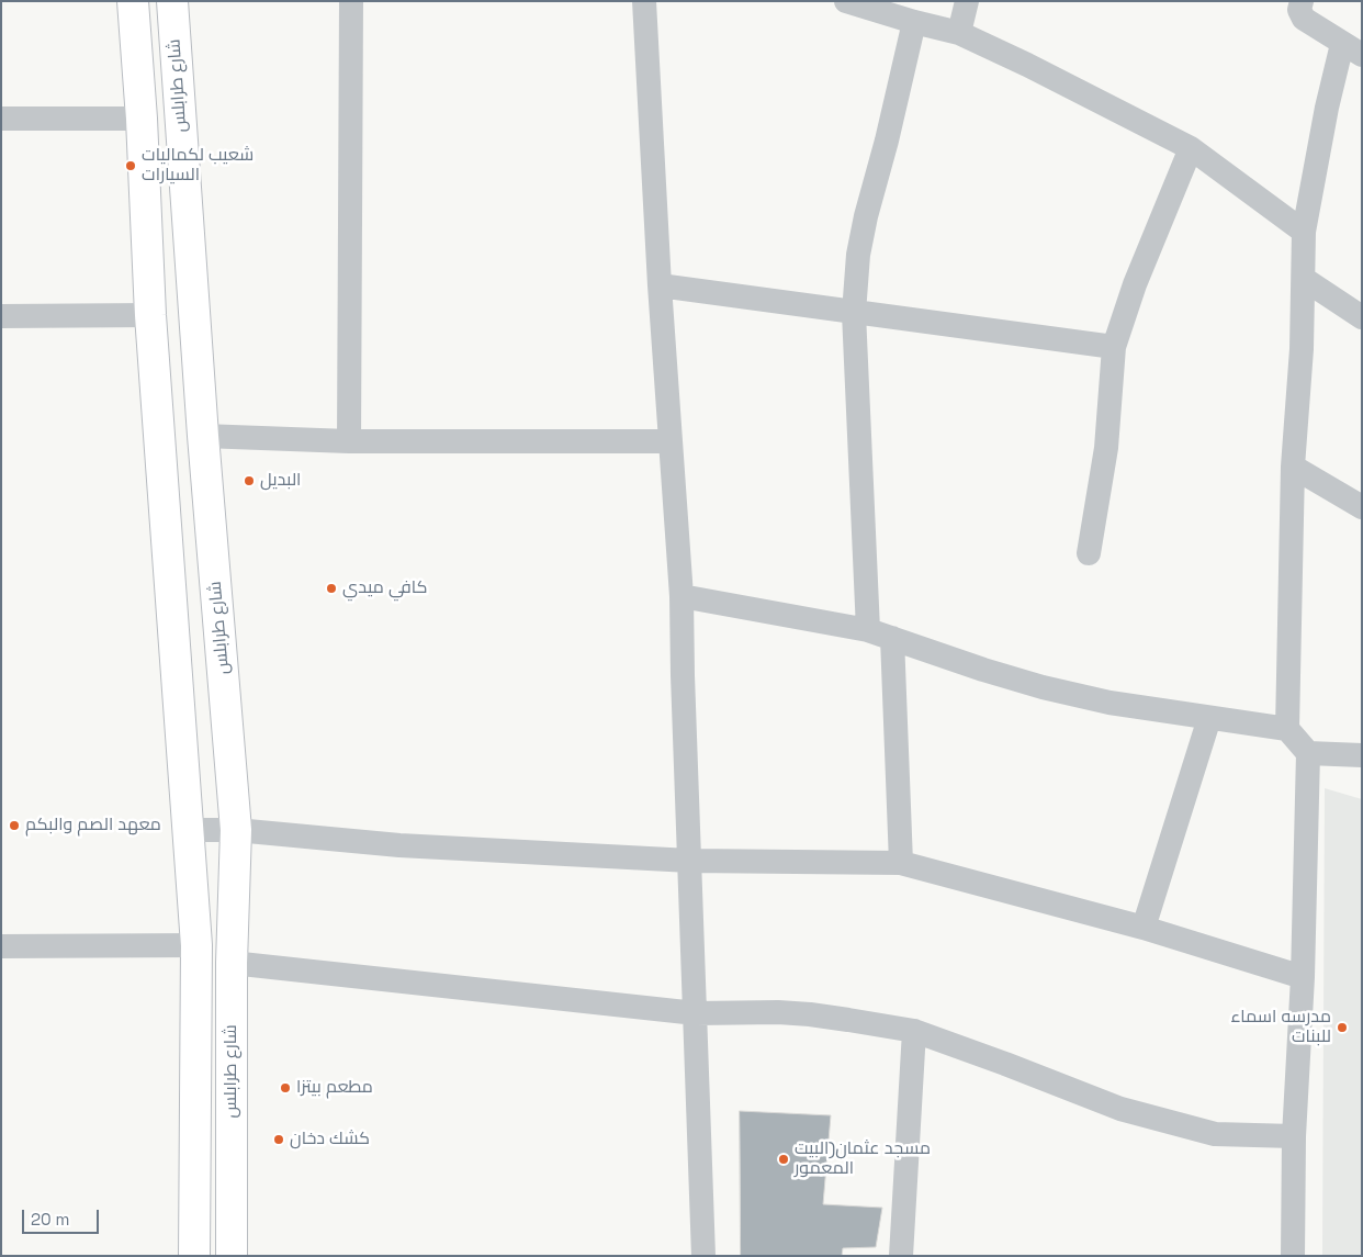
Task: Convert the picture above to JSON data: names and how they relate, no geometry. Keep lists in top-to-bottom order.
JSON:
{
  "streets": {
    "main road": ["شارع طرابلس"]
  },
  "places": [
    "شعيب لكماليات السيارات",
    "البديل",
    "كافي ميدي",
    "معهد الصم والبكم",
    "مدرسه اسماء للبنات",
    "مطعم بيتزا",
    "كشك دخان",
    "مسجد عثمان(البيت المعمور"
  ],
  "scale_bar": "20 m"
}
